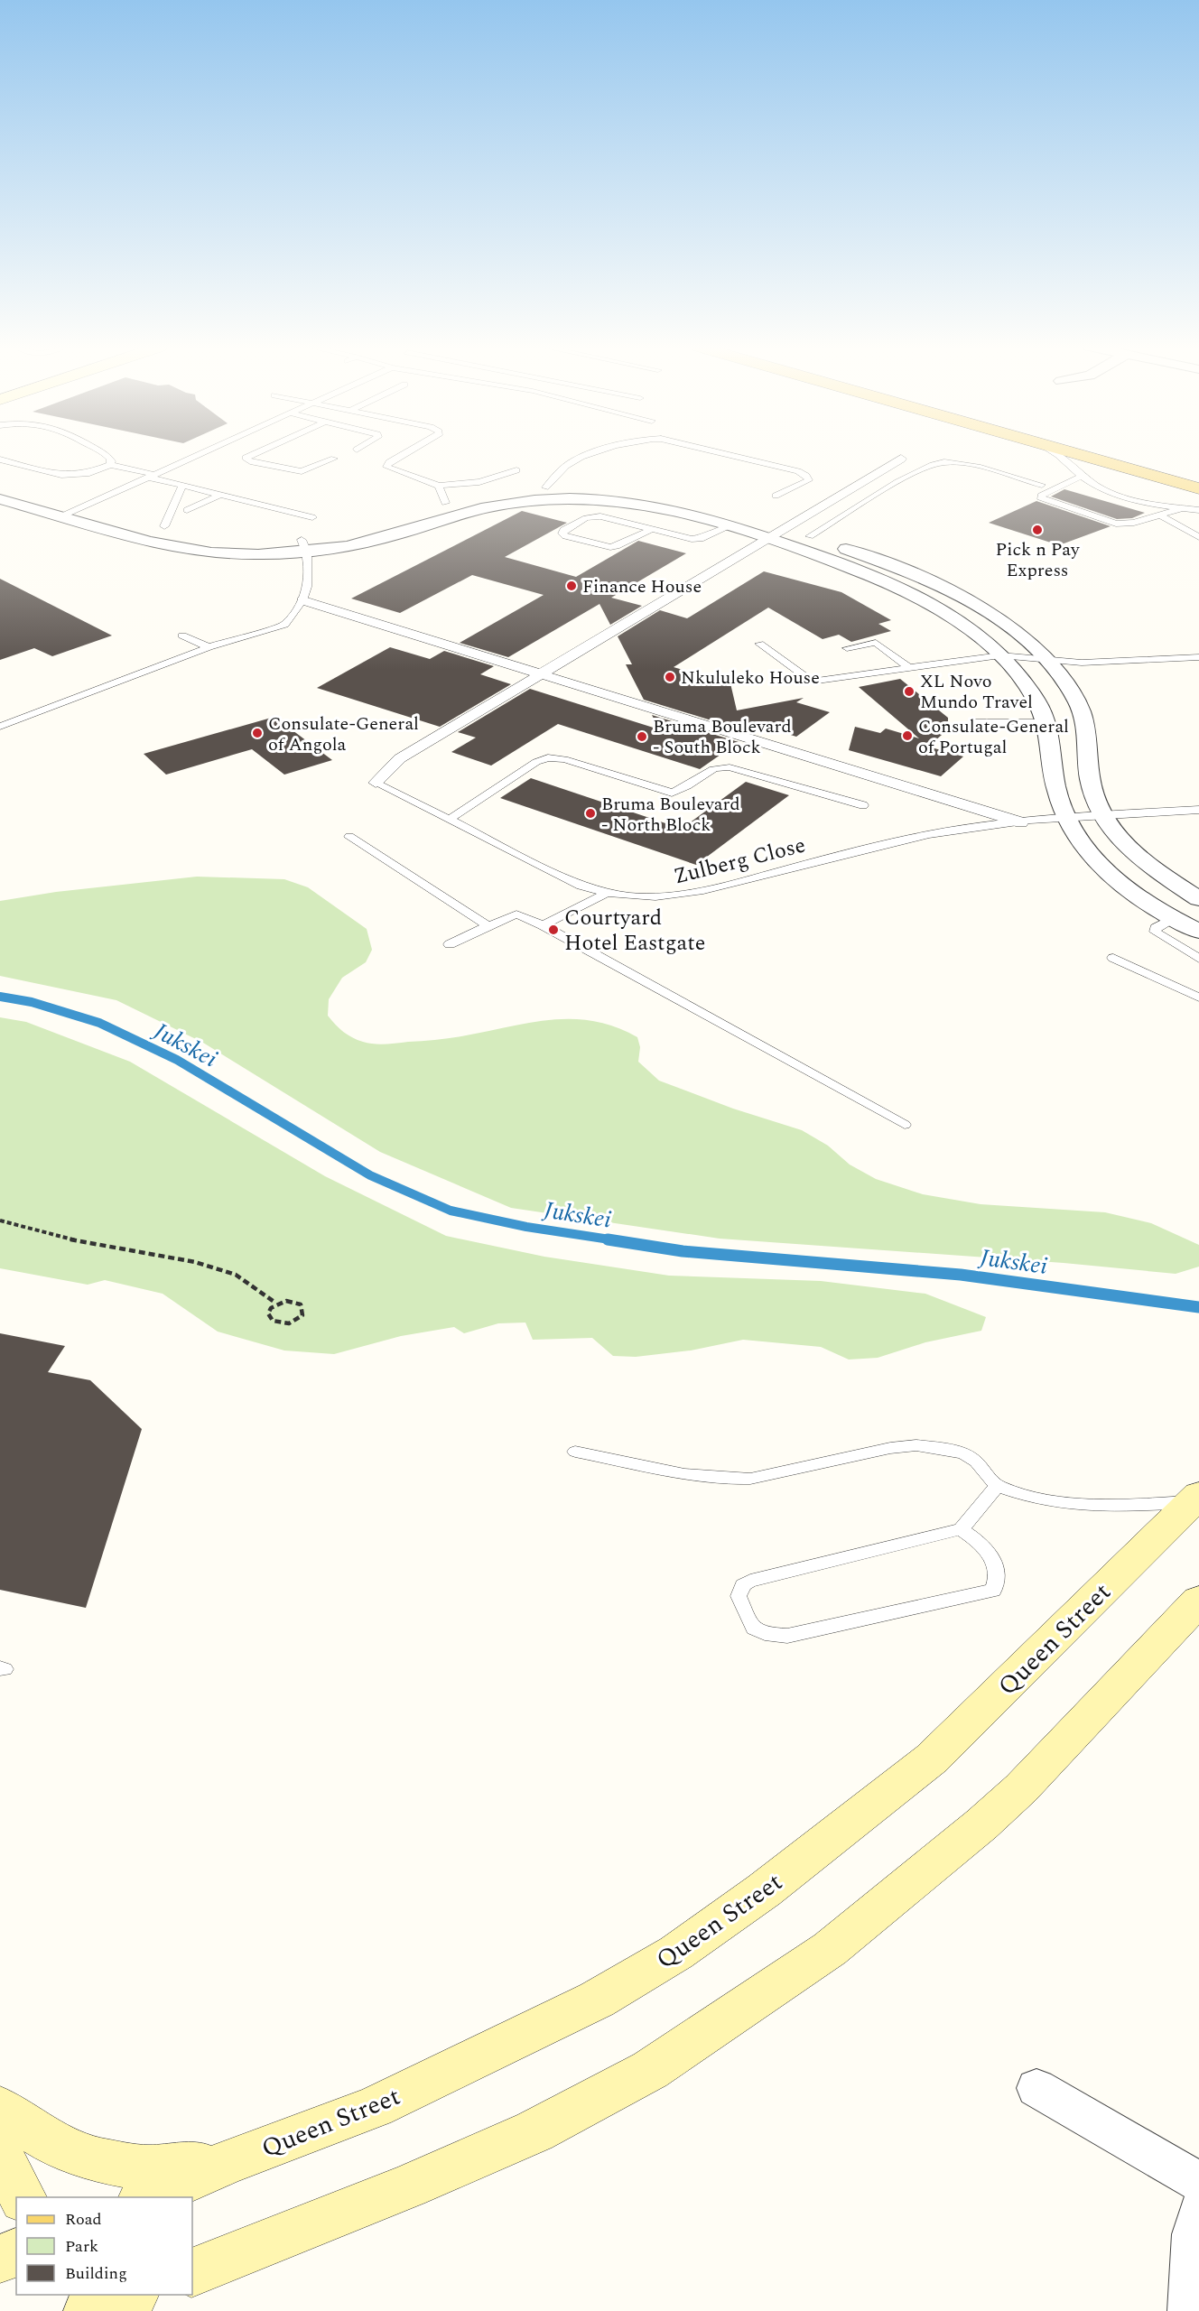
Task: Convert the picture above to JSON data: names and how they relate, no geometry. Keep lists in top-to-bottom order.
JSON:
{
  "streets": {
    "main road": ["Queen Street"],
    "lane": ["Zulberg Close"]
  },
  "water": ["Jukskei"],
  "places": [
    "Pick n Pay Express",
    "Finance House",
    "Nkululeko House",
    "XL Novo Mundo Travel",
    "Consulate-General of Angola",
    "Consulate-General of Portugal",
    "Bruma Boulevard - South Block",
    "Bruma Boulevard - North Block",
    "Courtyard Hotel Eastgate"
  ],
  "legend": ["Road", "Park", "Building"]
}
